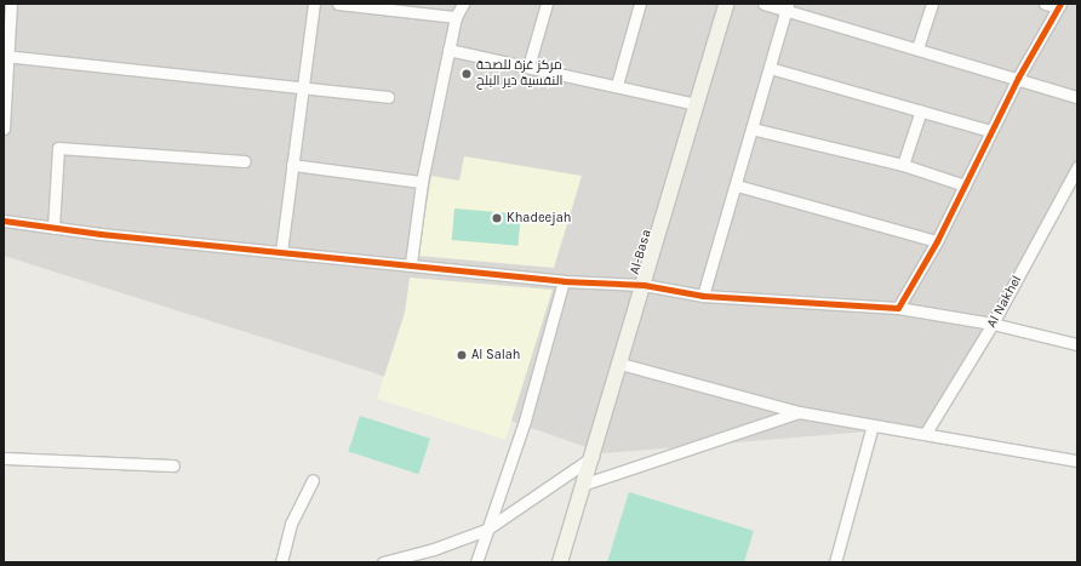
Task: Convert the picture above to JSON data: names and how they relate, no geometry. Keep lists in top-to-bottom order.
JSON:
{
  "streets": {
    "street": ["Al-Basa", "Al Nakhel"]
  },
  "places": ["مركز غزة للصحة النفسية دير البلح", "Khadeejah", "Al Salah"]
}
